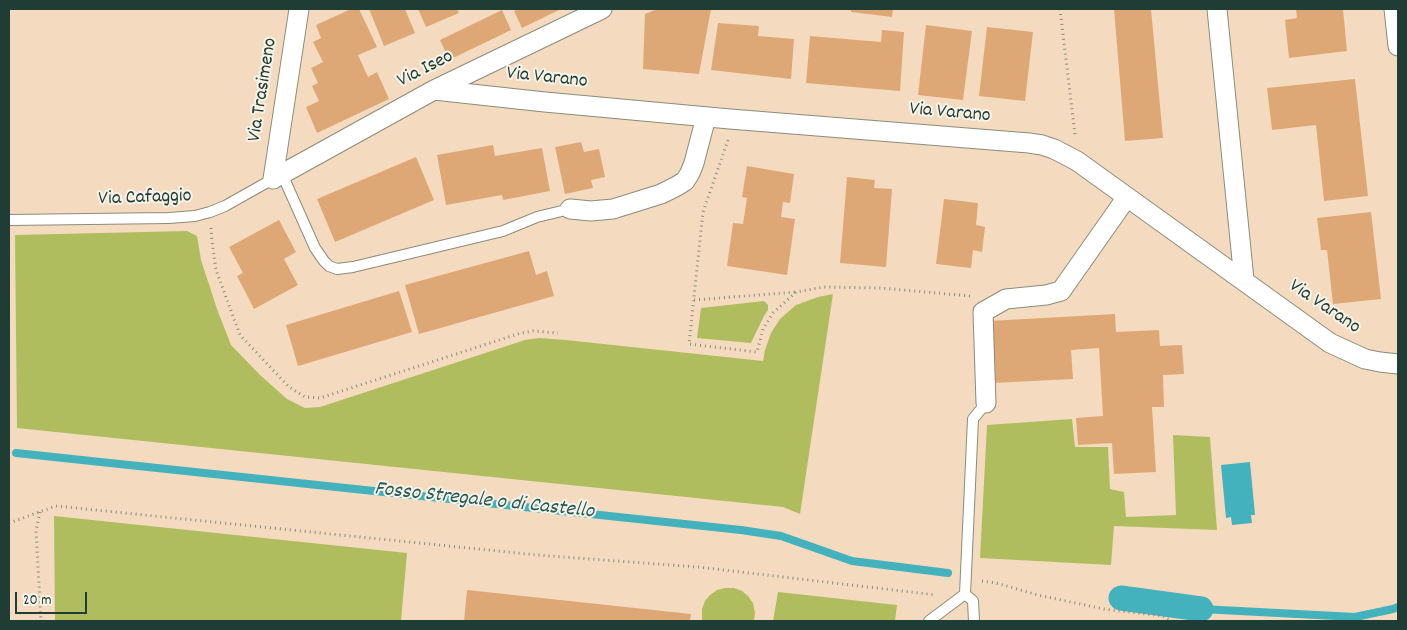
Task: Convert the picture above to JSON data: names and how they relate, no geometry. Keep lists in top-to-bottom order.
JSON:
{
  "streets": {
    "street": ["Via Iseo", "Via Varano", "Via Trasimeno"],
    "lane": ["Via Cafaggio"]
  },
  "crossings": [
    ["Via Iseo", "Via Varano"],
    ["Via Iseo", "Via Trasimeno"],
    ["Via Iseo", "Via Cafaggio"],
    ["Via Trasimeno", "Via Cafaggio"]
  ],
  "water": ["Fosso Stregale o di Castello"],
  "scale_bar": "20 m"
}
